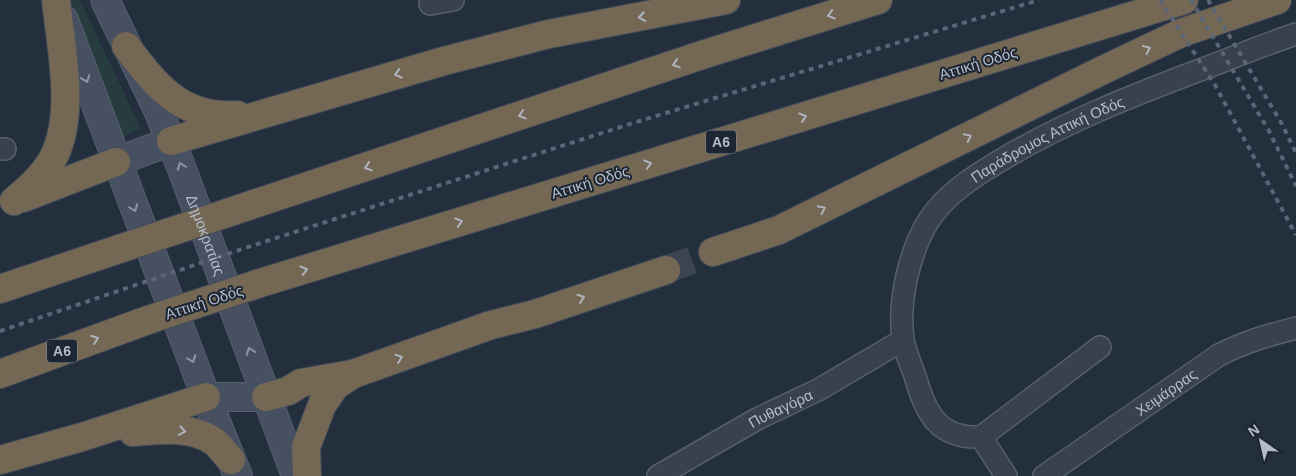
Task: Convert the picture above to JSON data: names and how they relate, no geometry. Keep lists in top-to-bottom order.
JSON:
{
  "streets": {
    "highway": ["Αττική Οδός", "Α6"],
    "main road": ["Δημοκρατίας"],
    "street": ["Παράδρομος Αττική Οδός", "Χειμάρρας", "Πυθαγόρα"]
  },
  "crossings": [
    ["Παράδρομος Αττική Οδός", "Πυθαγόρα"]
  ],
  "north": "top left"
}
